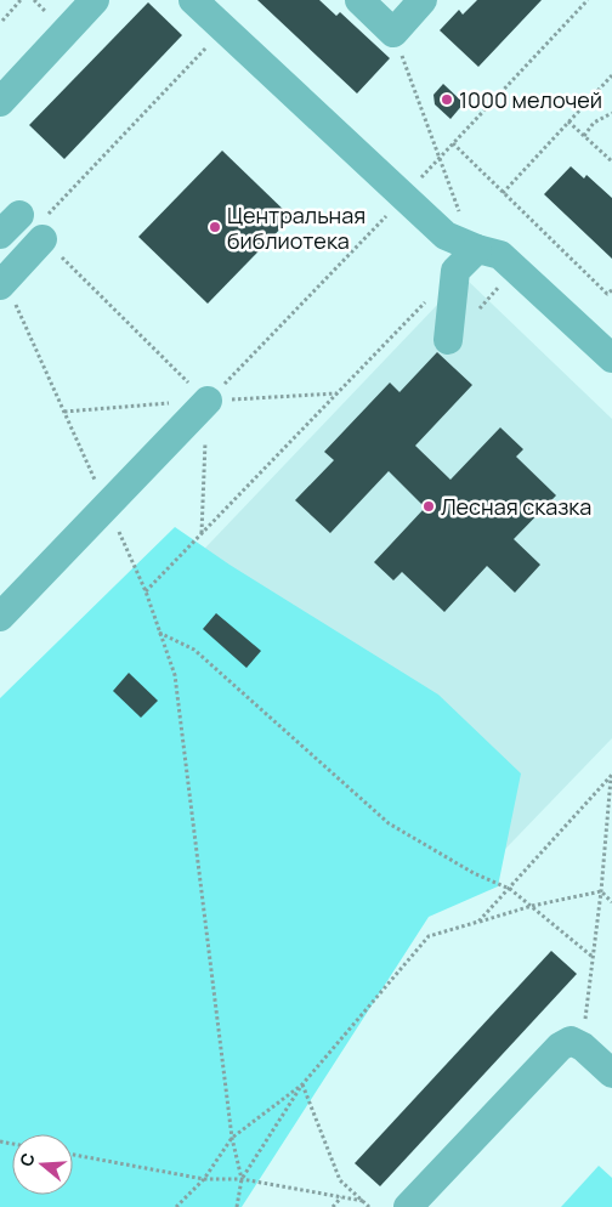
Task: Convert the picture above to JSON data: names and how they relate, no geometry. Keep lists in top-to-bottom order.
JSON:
{
  "places": ["1000 мелочей", "Центральная библиотека", "Лесная сказка"],
  "north": "left"
}
